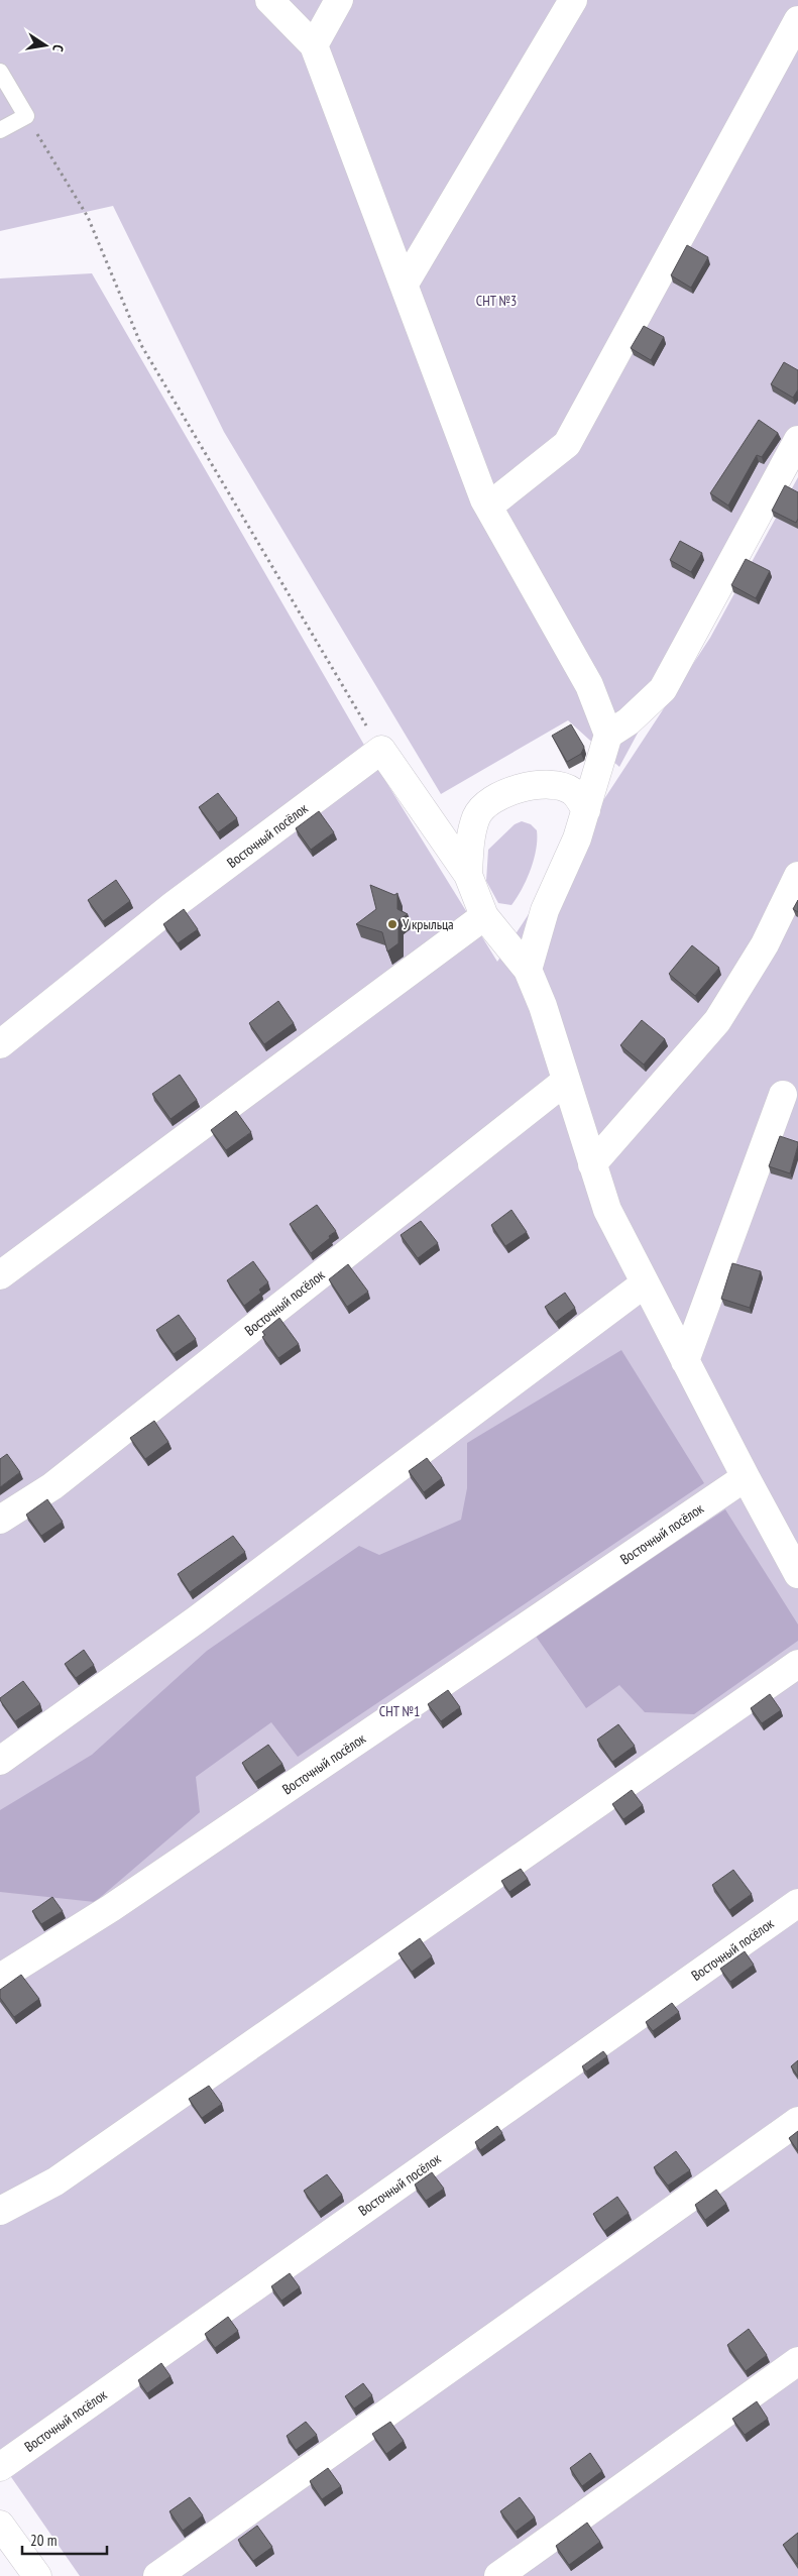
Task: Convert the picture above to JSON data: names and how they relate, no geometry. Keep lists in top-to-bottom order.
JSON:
{
  "streets": {
    "street": ["Восточный посёлок"]
  },
  "parks": ["СНТ №3", "СНТ №1"],
  "places": ["У крыльца"],
  "scale_bar": "20 m",
  "north": "right"
}
